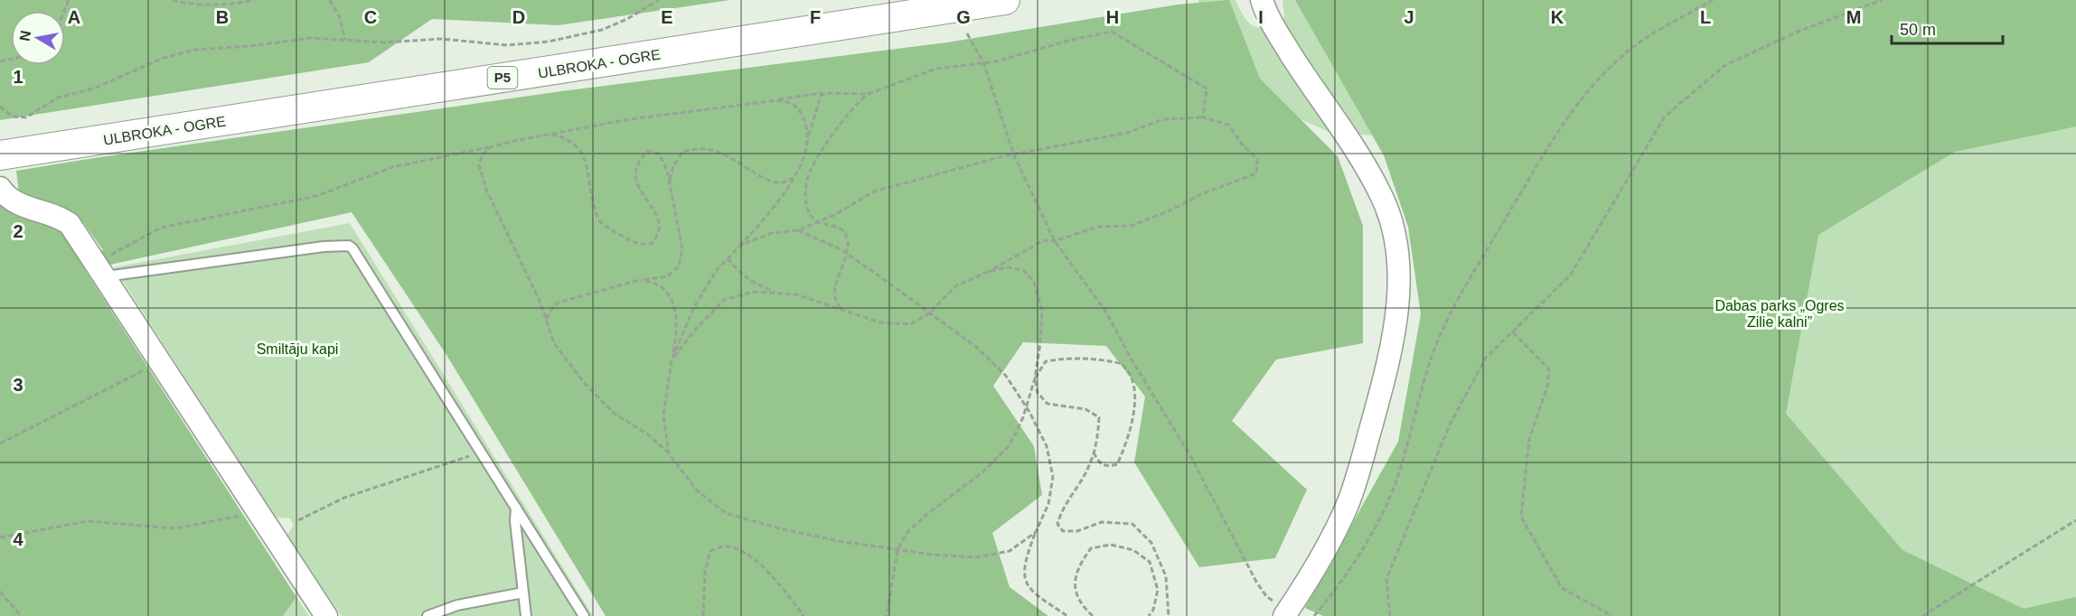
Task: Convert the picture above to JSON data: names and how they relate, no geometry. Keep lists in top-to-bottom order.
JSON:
{
  "streets": {
    "main road": ["ULBROKA - OGRE", "P5"]
  },
  "parks": ["Dabas parks „Ogres Zilie kalni”", "Smiltāju kapi"],
  "scale_bar": "50 m",
  "north": "left",
  "grid": {
    "columns": [
      "A",
      "B",
      "C",
      "D",
      "E",
      "F",
      "G",
      "H",
      "I",
      "J",
      "K",
      "L",
      "M"
    ],
    "rows": [
      "1",
      "2",
      "3",
      "4"
    ]
  }
}
